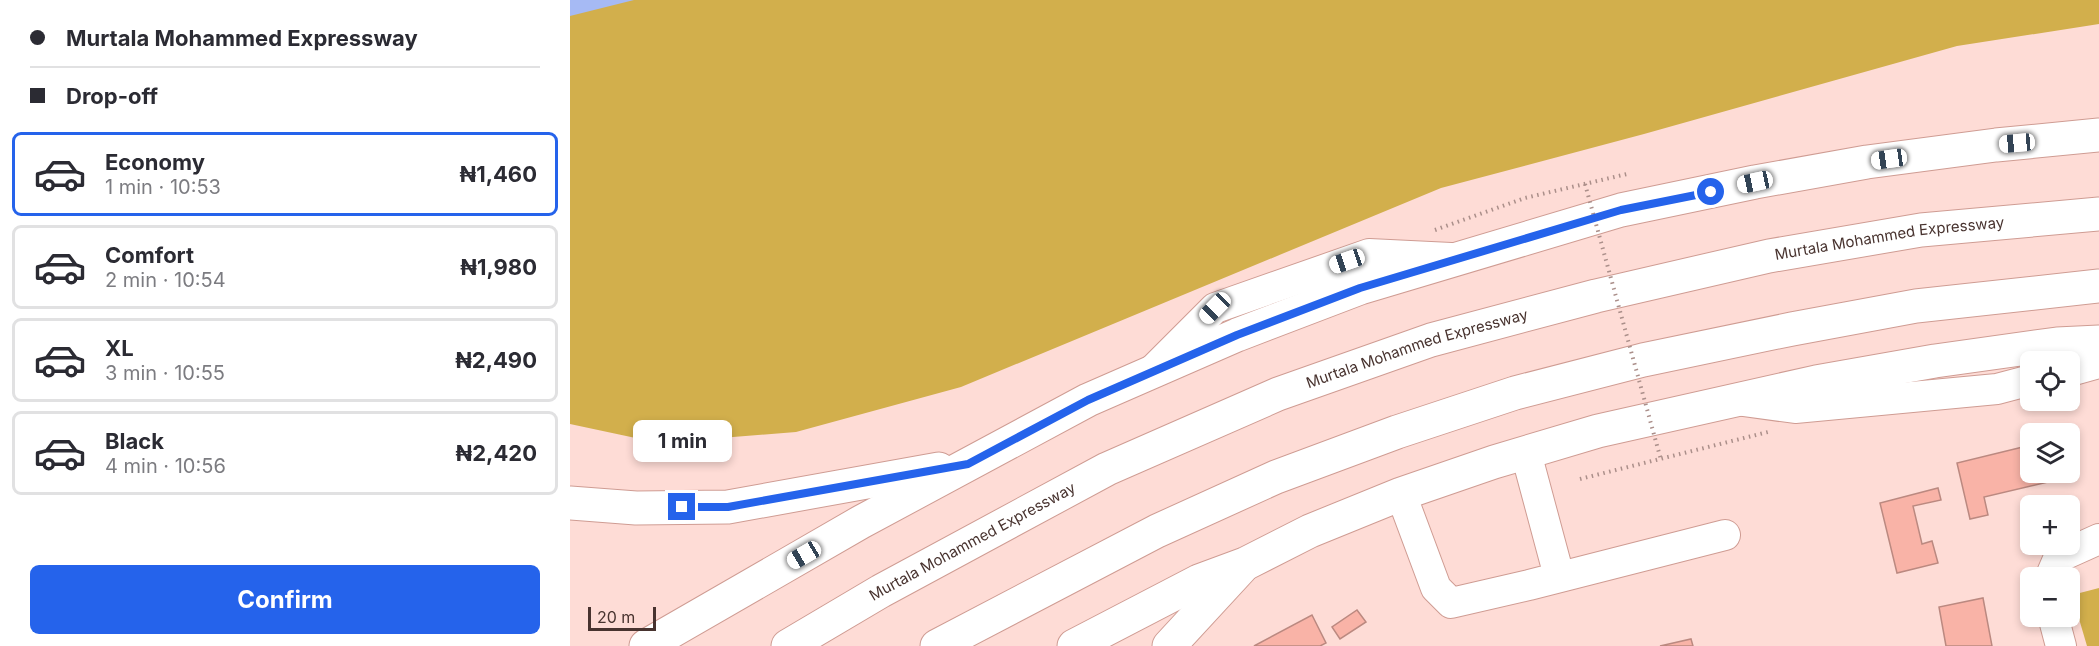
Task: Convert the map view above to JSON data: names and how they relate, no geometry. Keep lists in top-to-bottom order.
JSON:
{
  "streets": {
    "highway": ["Murtala Mohammed Expressway"]
  },
  "scale_bar": "20 m",
  "page": {
    "banner": ["Murtala Mohammed Expressway", "Drop-off"],
    "list": [
      {
        "name": "Economy",
        "note": "1 min · 10:53",
        "value": "₦1,460"
      },
      {
        "name": "Comfort",
        "note": "2 min · 10:54",
        "value": "₦1,980"
      },
      {
        "name": "XL",
        "note": "3 min · 10:55",
        "value": "₦2,490"
      },
      {
        "name": "Black",
        "note": "4 min · 10:56",
        "value": "₦2,420"
      }
    ],
    "map_buttons": ["+", "−"],
    "bubble": "1 min",
    "buttons": "Confirm",
    "scale": "20 m"
  }
}
